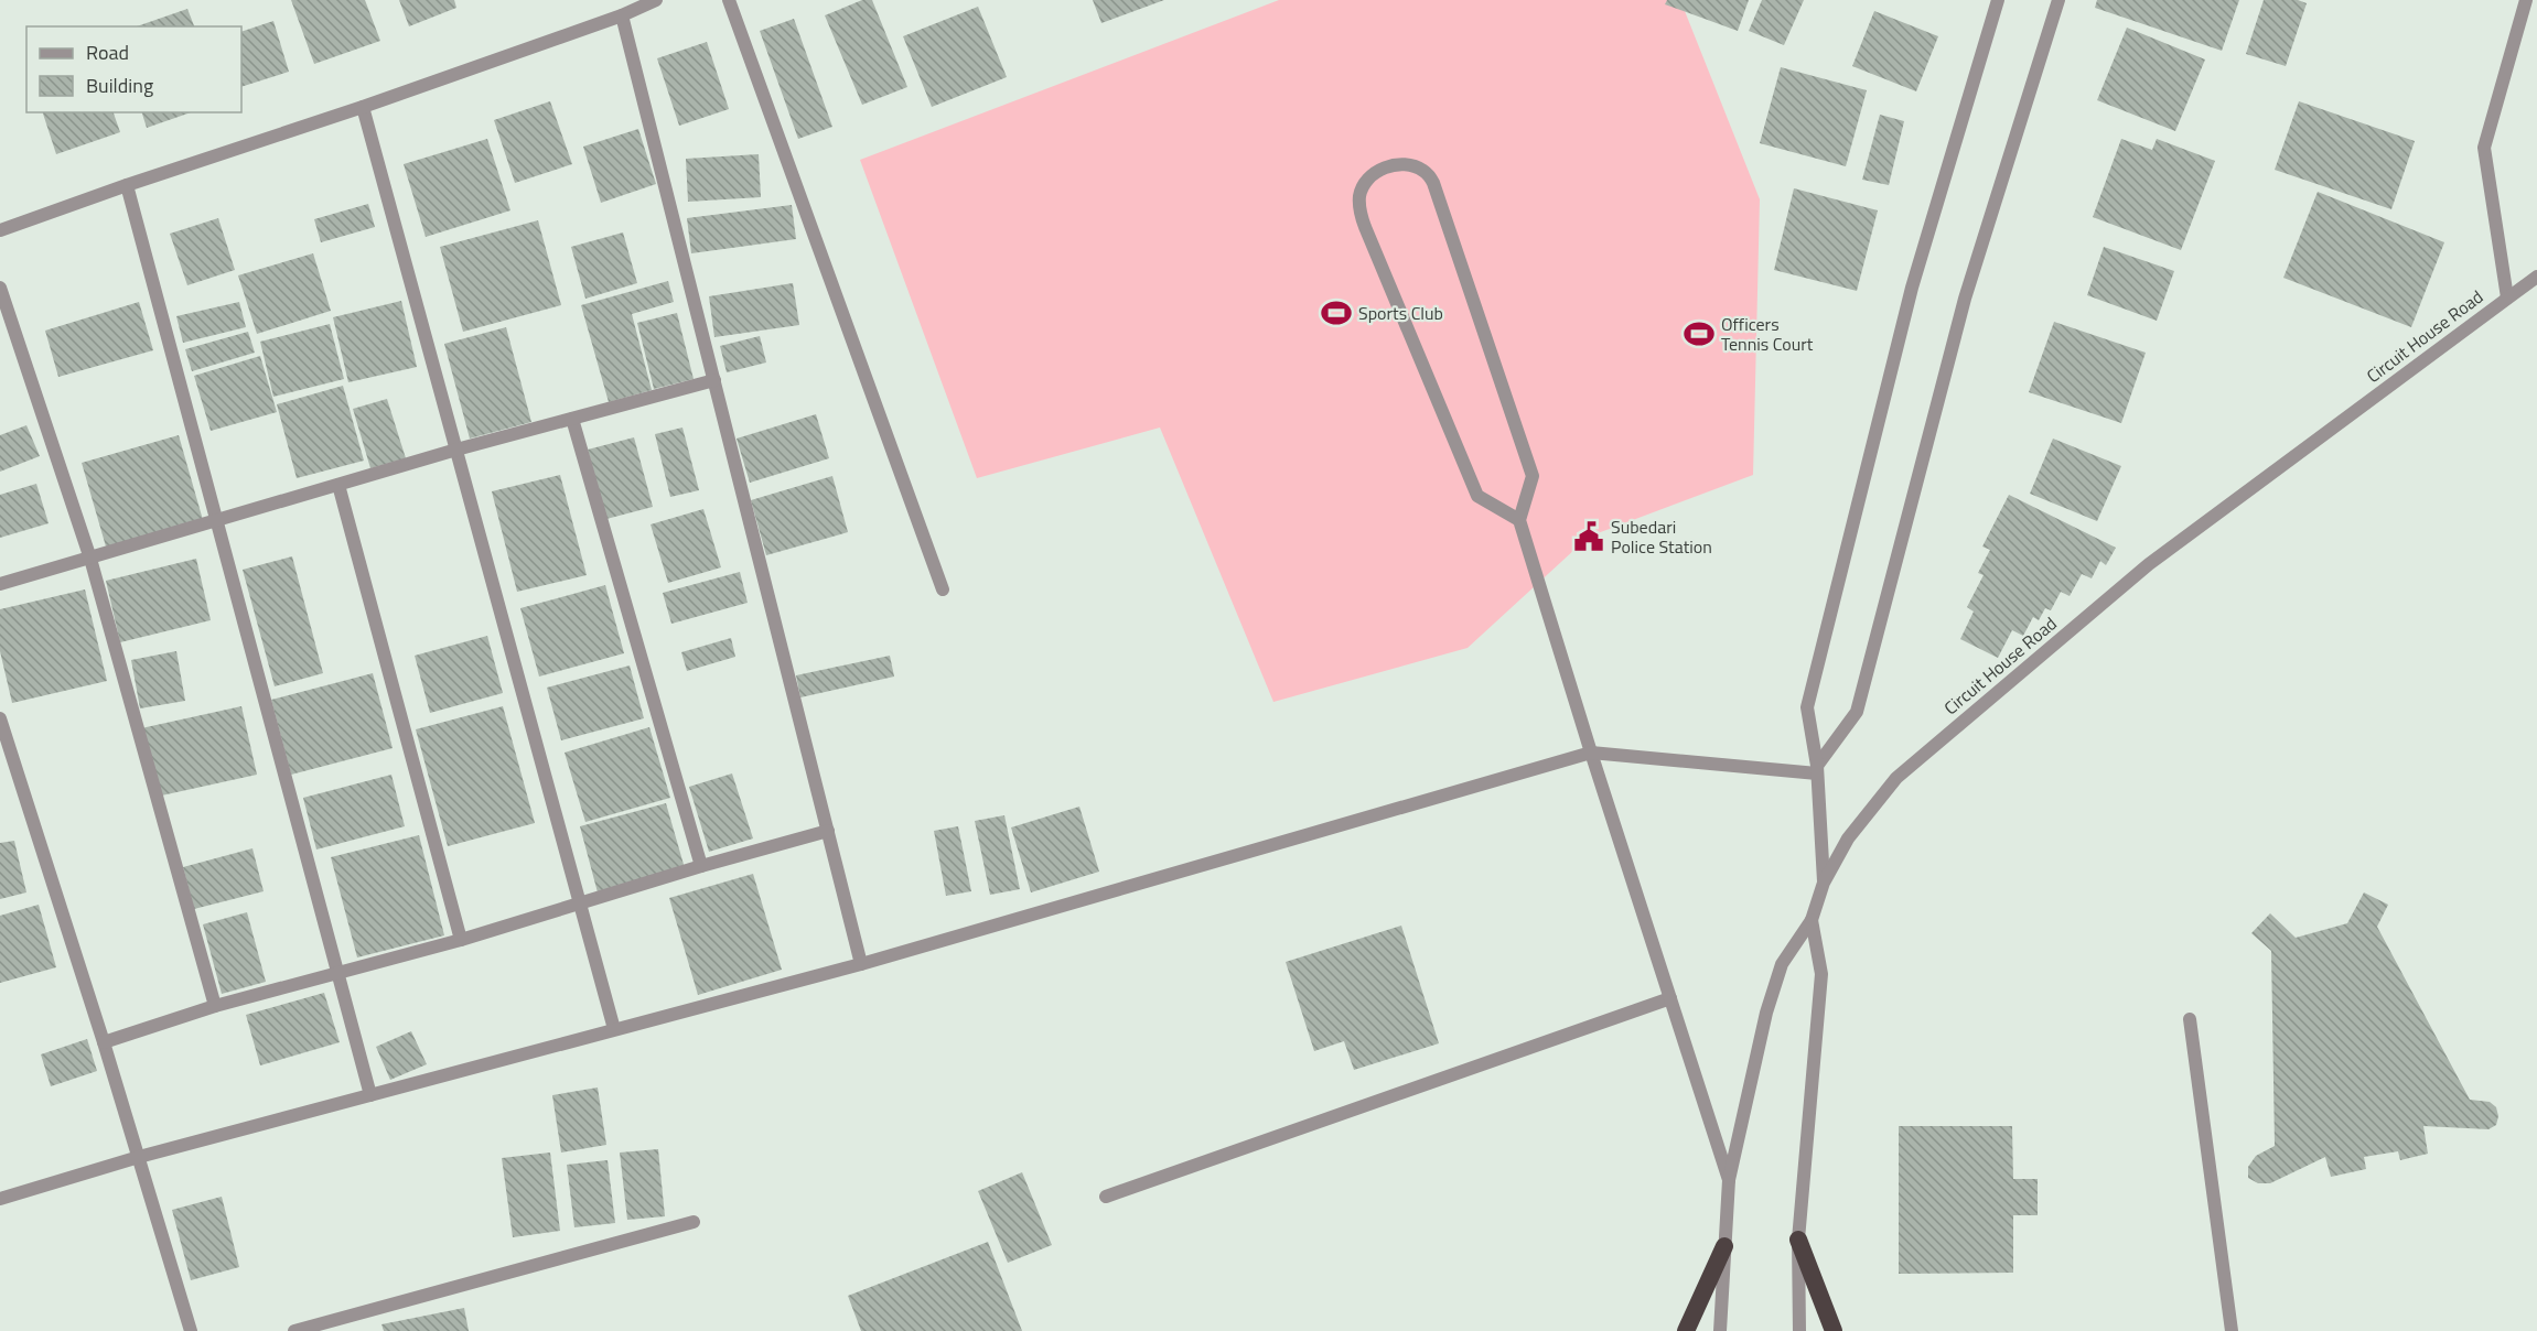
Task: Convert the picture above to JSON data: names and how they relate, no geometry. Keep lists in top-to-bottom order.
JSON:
{
  "streets": {
    "street": ["Circuit House Road"]
  },
  "places": {
    "sports": ["Sports Club", "Officers Tennis Court"],
    "public building": ["Subedari Police Station"]
  },
  "legend": ["Road", "Building"]
}
